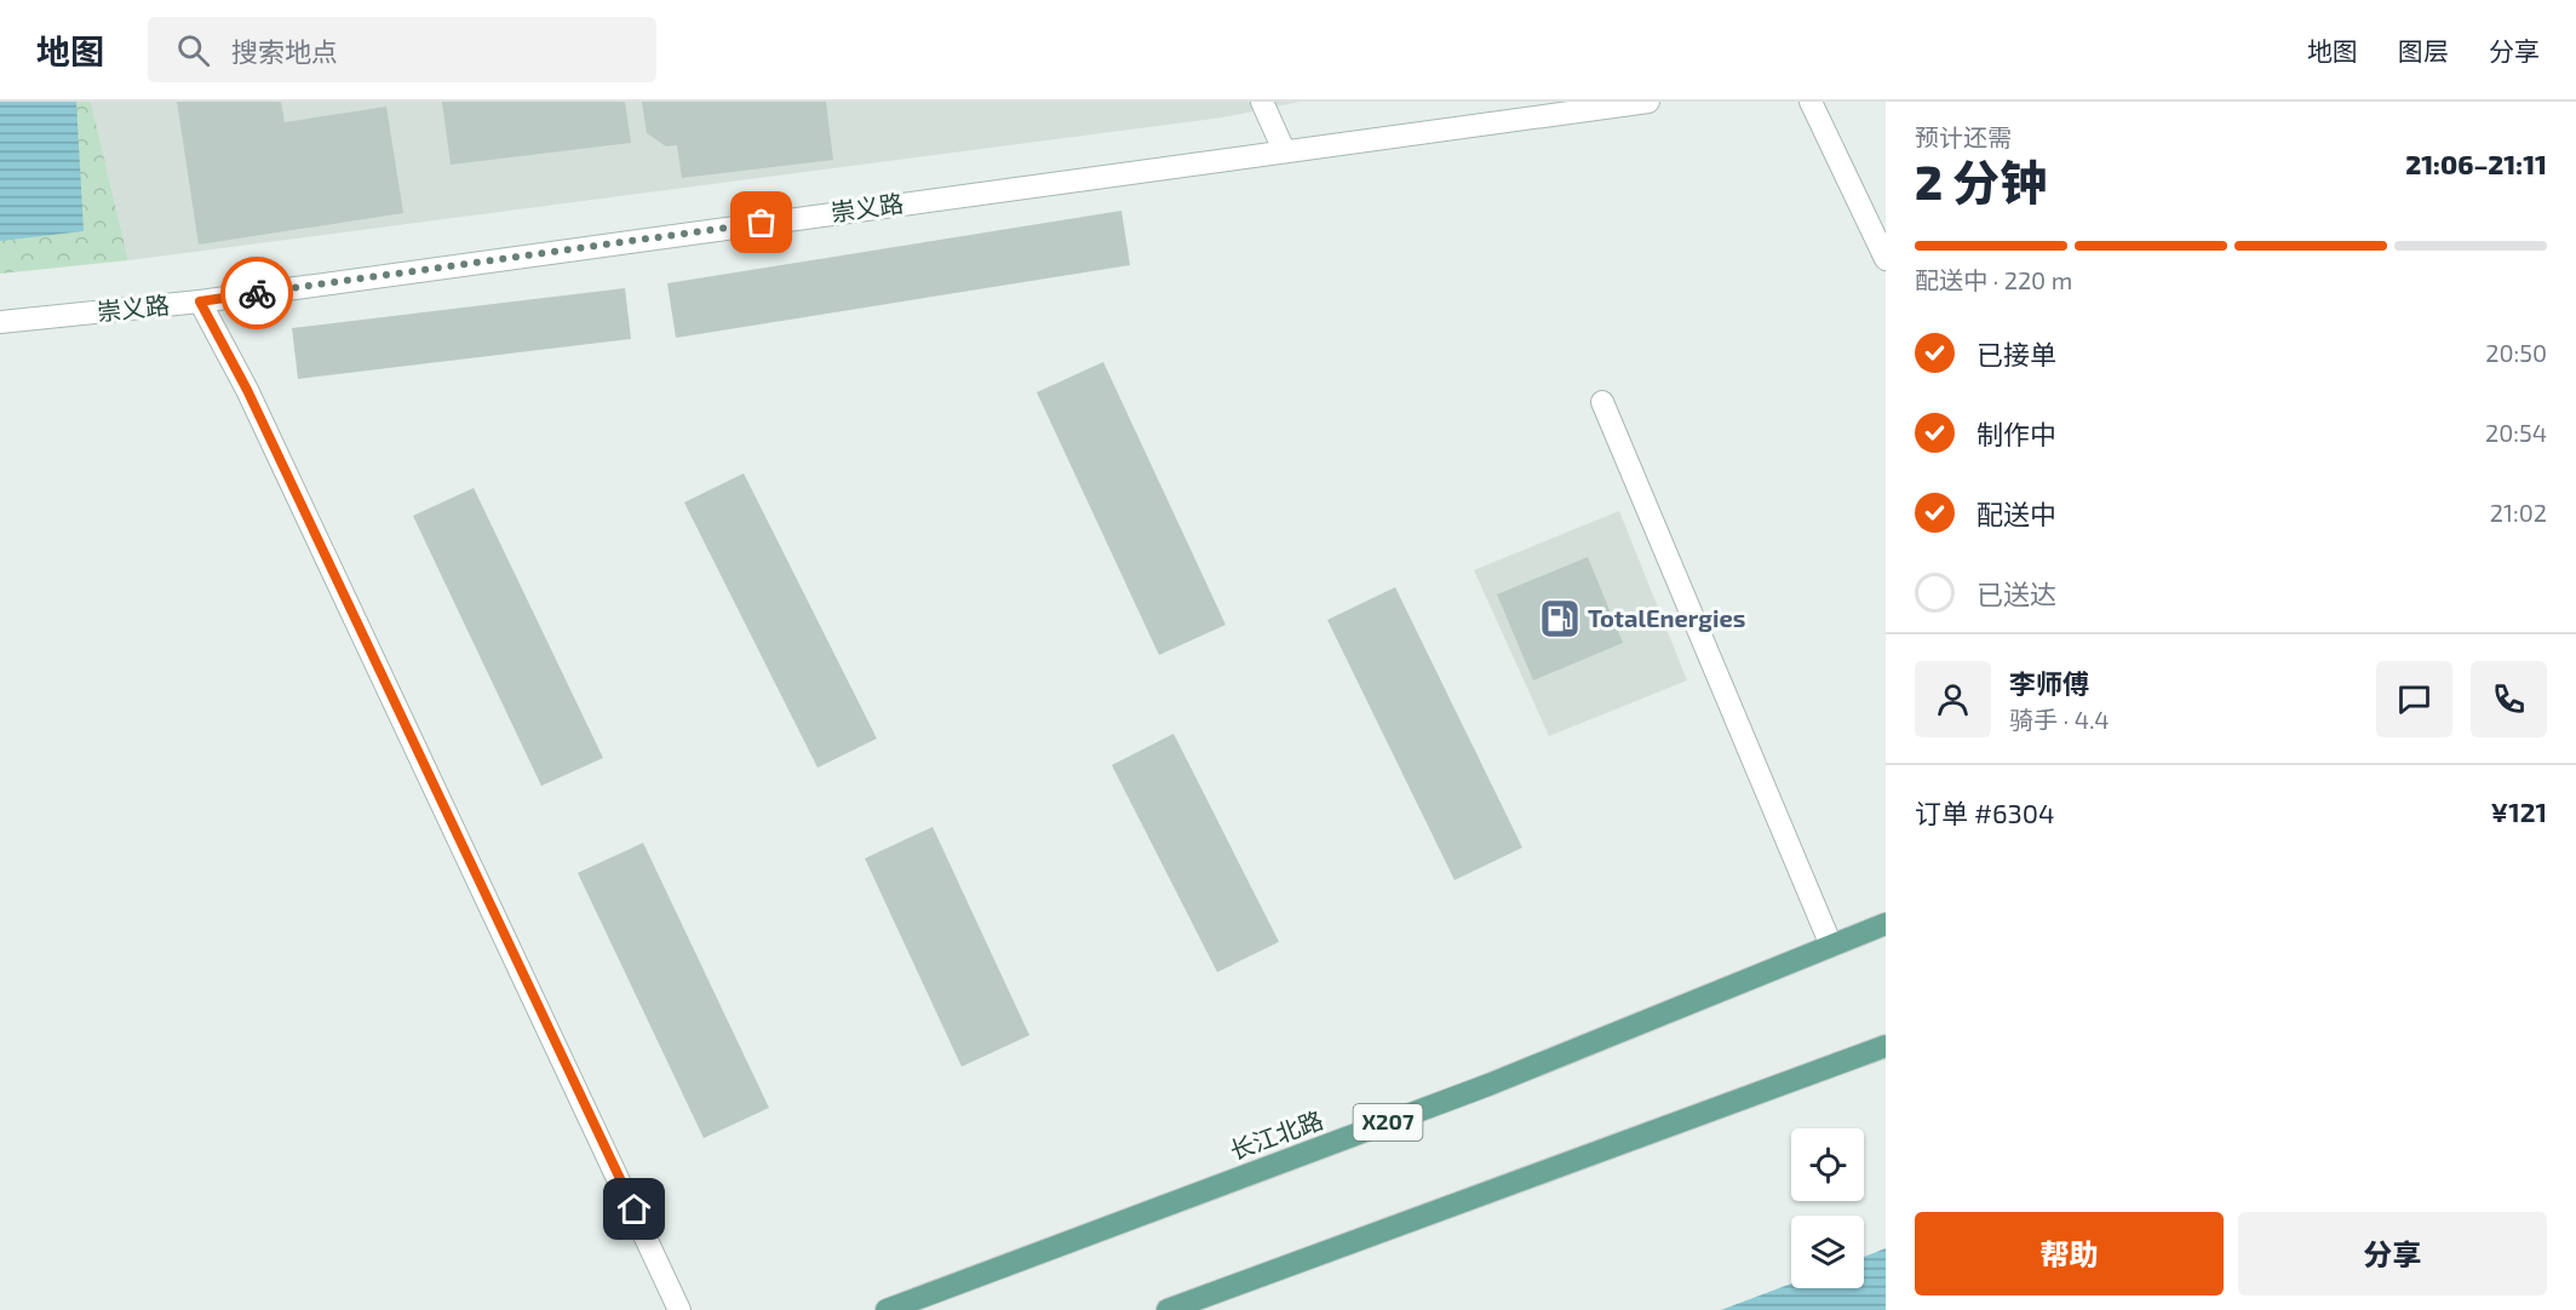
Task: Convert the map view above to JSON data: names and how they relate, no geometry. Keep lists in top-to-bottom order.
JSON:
{
  "streets": {
    "main road": ["X207", "长江北路"],
    "street": ["崇义路"]
  },
  "places": {
    "fuel station": ["TotalEnergies"]
  },
  "page": {
    "header": "地图",
    "search": "搜索地点",
    "nav": ["地图", "图层", "分享"],
    "heading": ["2 分钟", "预计还需", "21:06–21:11"],
    "panel": [
      "李师傅",
      "骑手 · 4.4",
      "订单 #6304",
      "¥121"
    ],
    "bar": "配送中 · 220 m",
    "list": [
      ["已接单", "20:50"],
      ["制作中", "20:54"],
      ["配送中", "21:02"],
      "已送达"
    ],
    "buttons": ["帮助", "分享"]
  }
}
